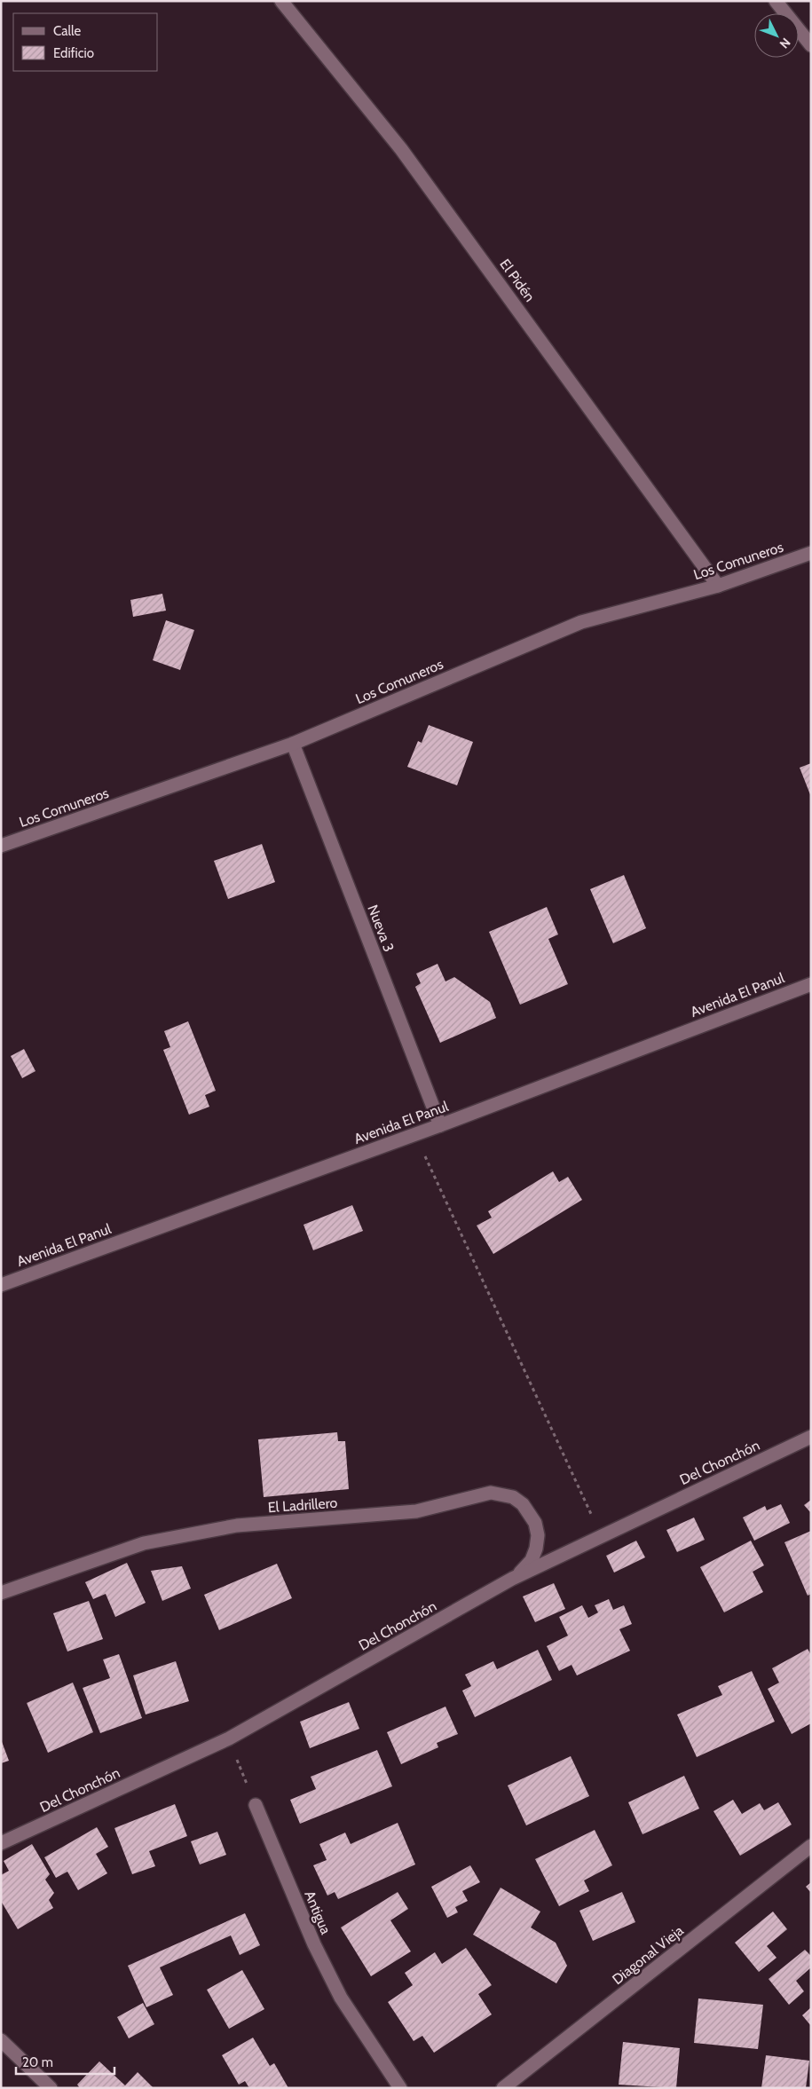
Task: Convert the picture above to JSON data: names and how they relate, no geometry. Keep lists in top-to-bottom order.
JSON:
{
  "streets": {
    "street": [
      "El Pidén",
      "Los Comuneros",
      "Nueva 3",
      "Avenida El Panul",
      "Del Chonchón",
      "El Ladrillero",
      "Antigua",
      "Diagonal Vieja"
    ]
  },
  "crossings": [
    ["El Pidén", "Los Comuneros"],
    ["Los Comuneros", "Nueva 3"],
    ["Nueva 3", "Avenida El Panul"],
    ["Del Chonchón", "El Ladrillero"]
  ],
  "legend": ["Calle", "Edificio"],
  "scale_bar": "20 m",
  "north": "bottom right"
}
